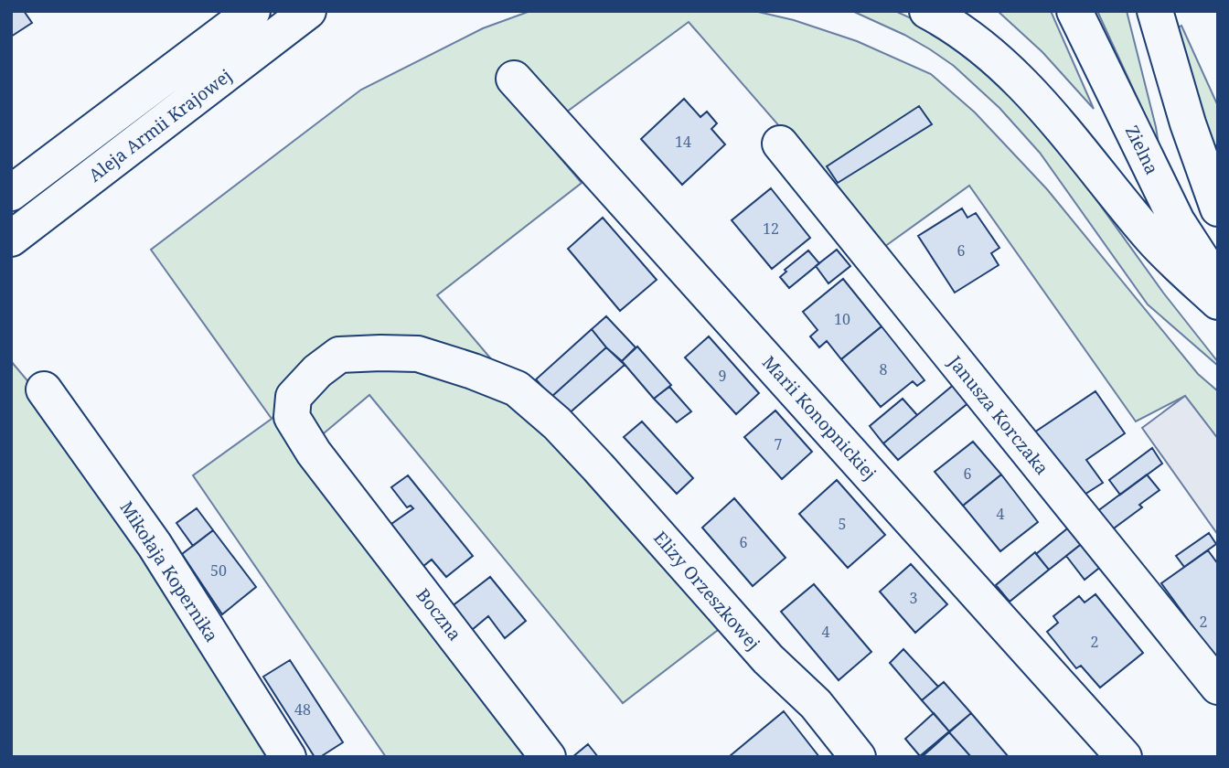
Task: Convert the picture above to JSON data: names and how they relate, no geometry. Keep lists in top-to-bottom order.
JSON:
{
  "streets": {
    "street": [
      "Aleja Armii Krajowej",
      "Zielna",
      "Janusza Korczaka",
      "Marii Konopnickiej",
      "Mikołaja Kopernika",
      "Elizy Orzeszkowej",
      "Boczna"
    ]
  },
  "crossings": [
    ["Elizy Orzeszkowej", "Boczna"]
  ],
  "house_numbers": [
    "14",
    "12",
    "6",
    "10",
    "8",
    "9",
    "7",
    "6",
    "4",
    "5",
    "6",
    "50",
    "3",
    "2",
    "4",
    "2",
    "48"
  ]
}
